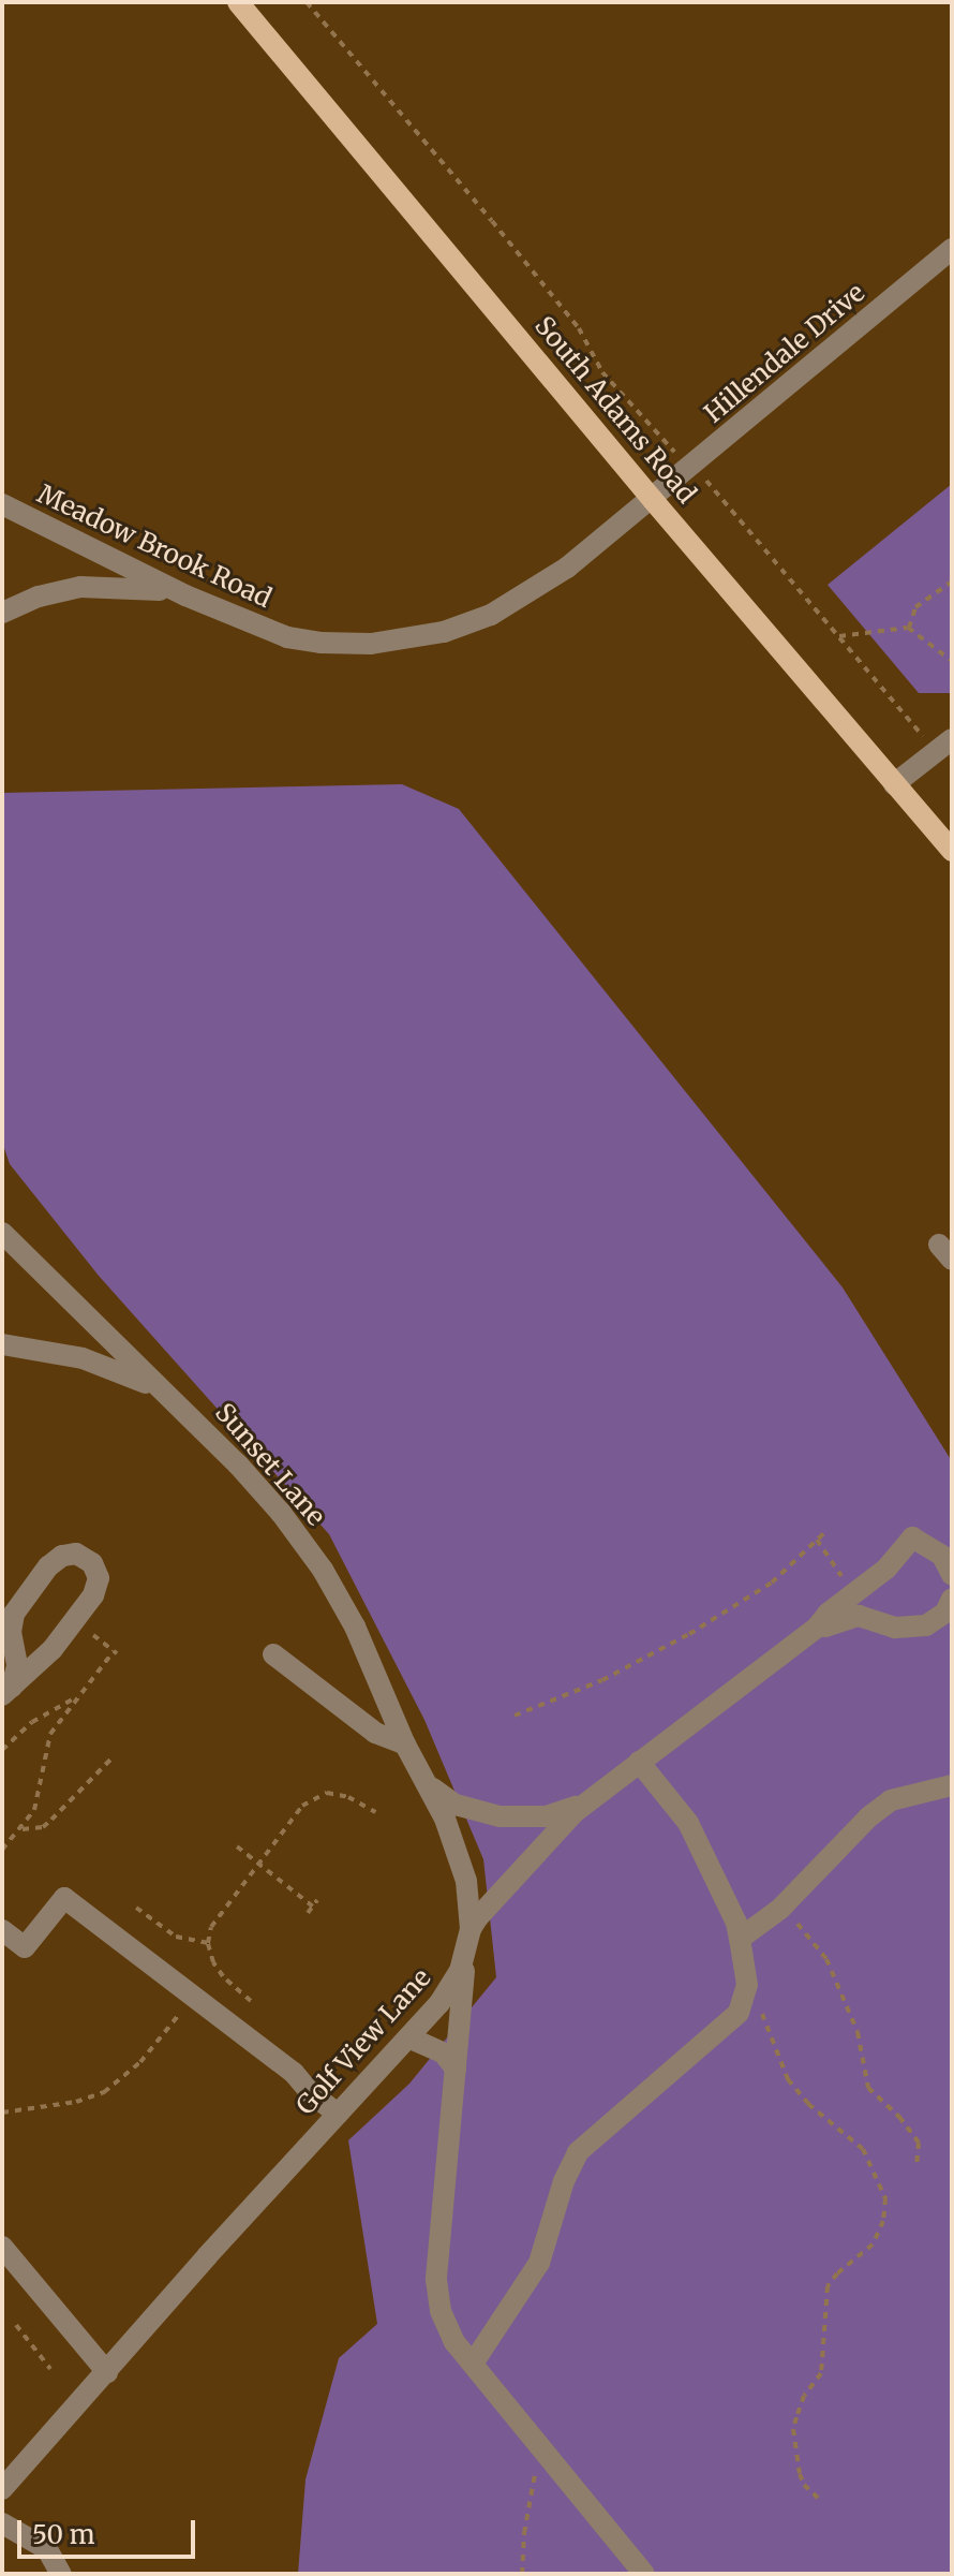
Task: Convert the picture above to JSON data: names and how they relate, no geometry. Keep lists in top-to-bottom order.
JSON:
{
  "streets": {
    "main road": ["South Adams Road"],
    "street": [
      "Hillendale Drive",
      "Meadow Brook Road",
      "Sunset Lane",
      "Golf View Lane"
    ]
  },
  "crossings": [
    ["Hillendale Drive", "South Adams Road"],
    ["Hillendale Drive", "Meadow Brook Road"],
    ["South Adams Road", "Meadow Brook Road"],
    ["Sunset Lane", "Golf View Lane"]
  ],
  "scale_bar": "50 m"
}
